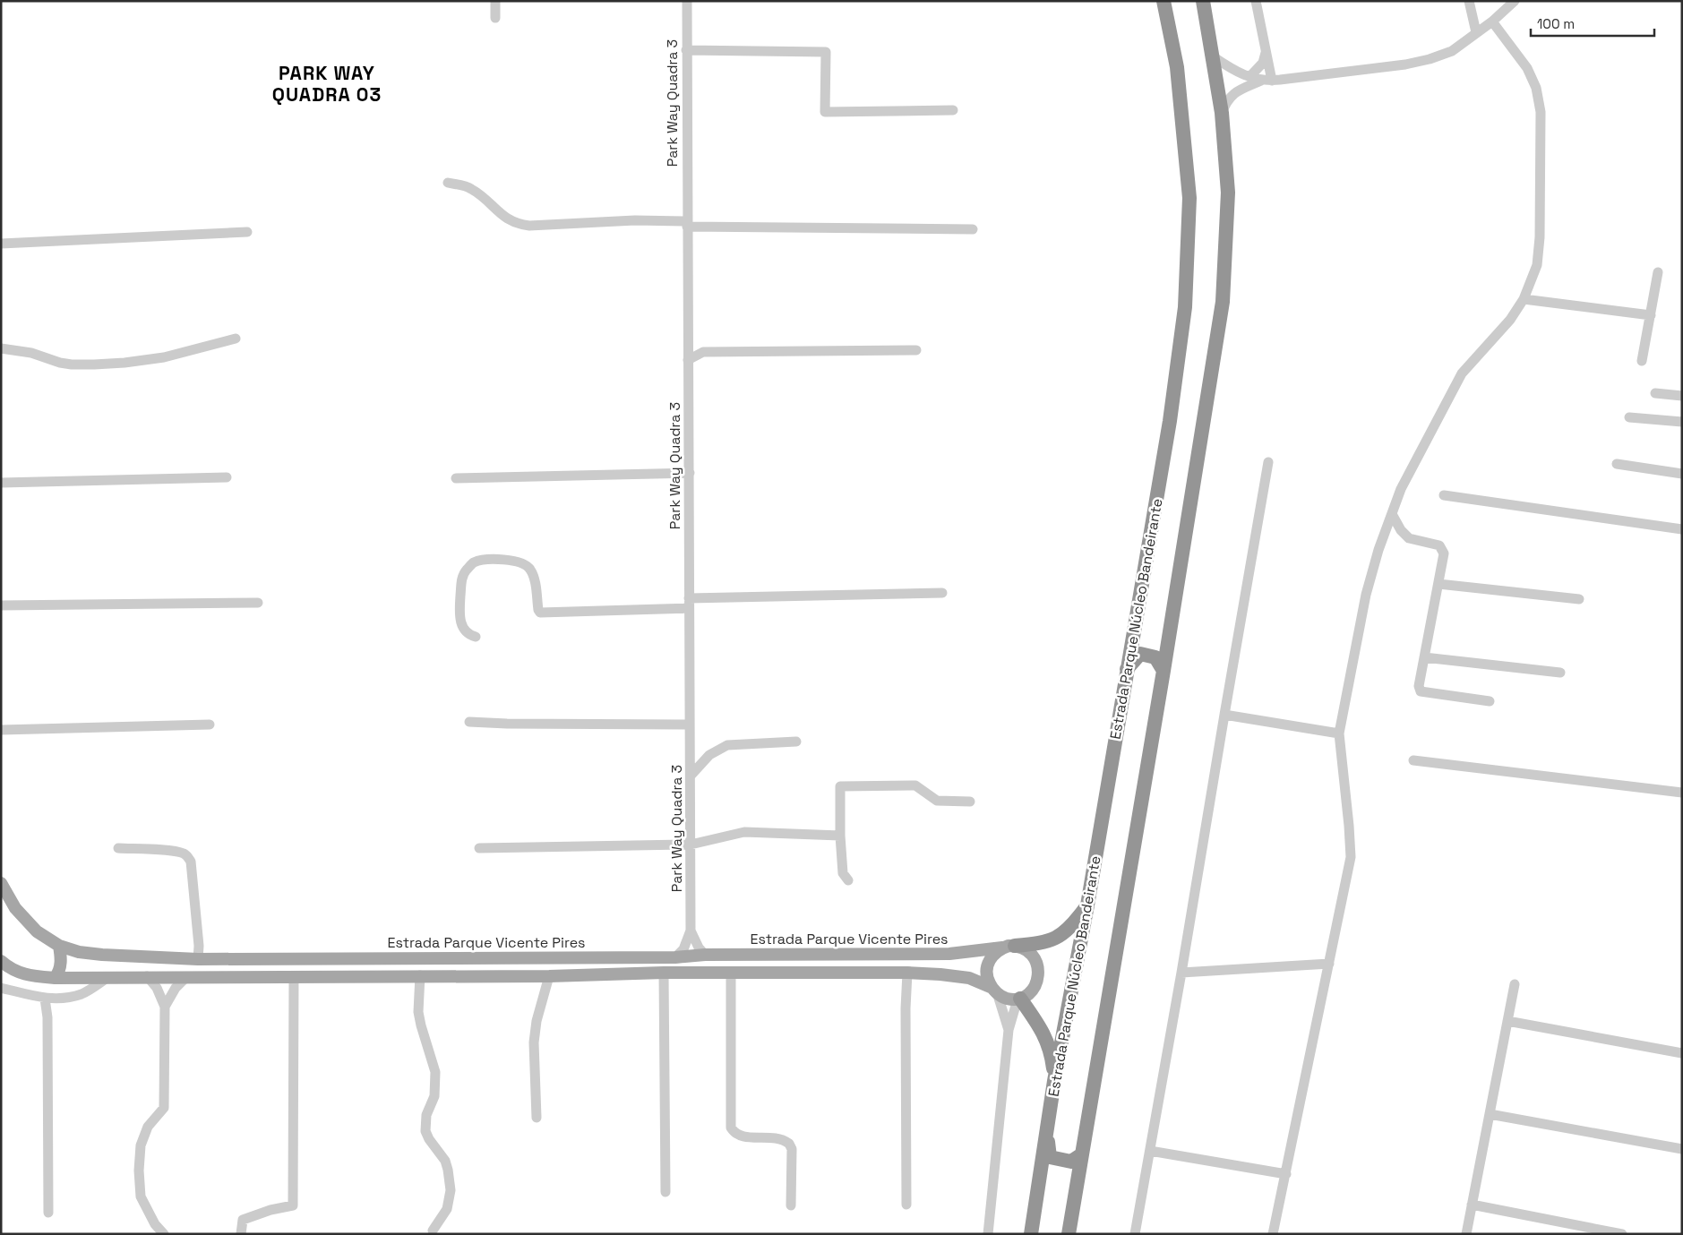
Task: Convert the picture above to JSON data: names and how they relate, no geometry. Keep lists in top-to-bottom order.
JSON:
{
  "streets": {
    "highway": ["Estrada Parque Núcleo Bandeirante"],
    "main road": ["Estrada Parque Vicente Pires"],
    "street": ["Park Way Quadra 3"]
  },
  "crossings": [
    ["Park Way Quadra 3", "Estrada Parque Vicente Pires"]
  ],
  "districts": ["PARK WAY QUADRA 03"],
  "scale_bar": "100 m"
}
